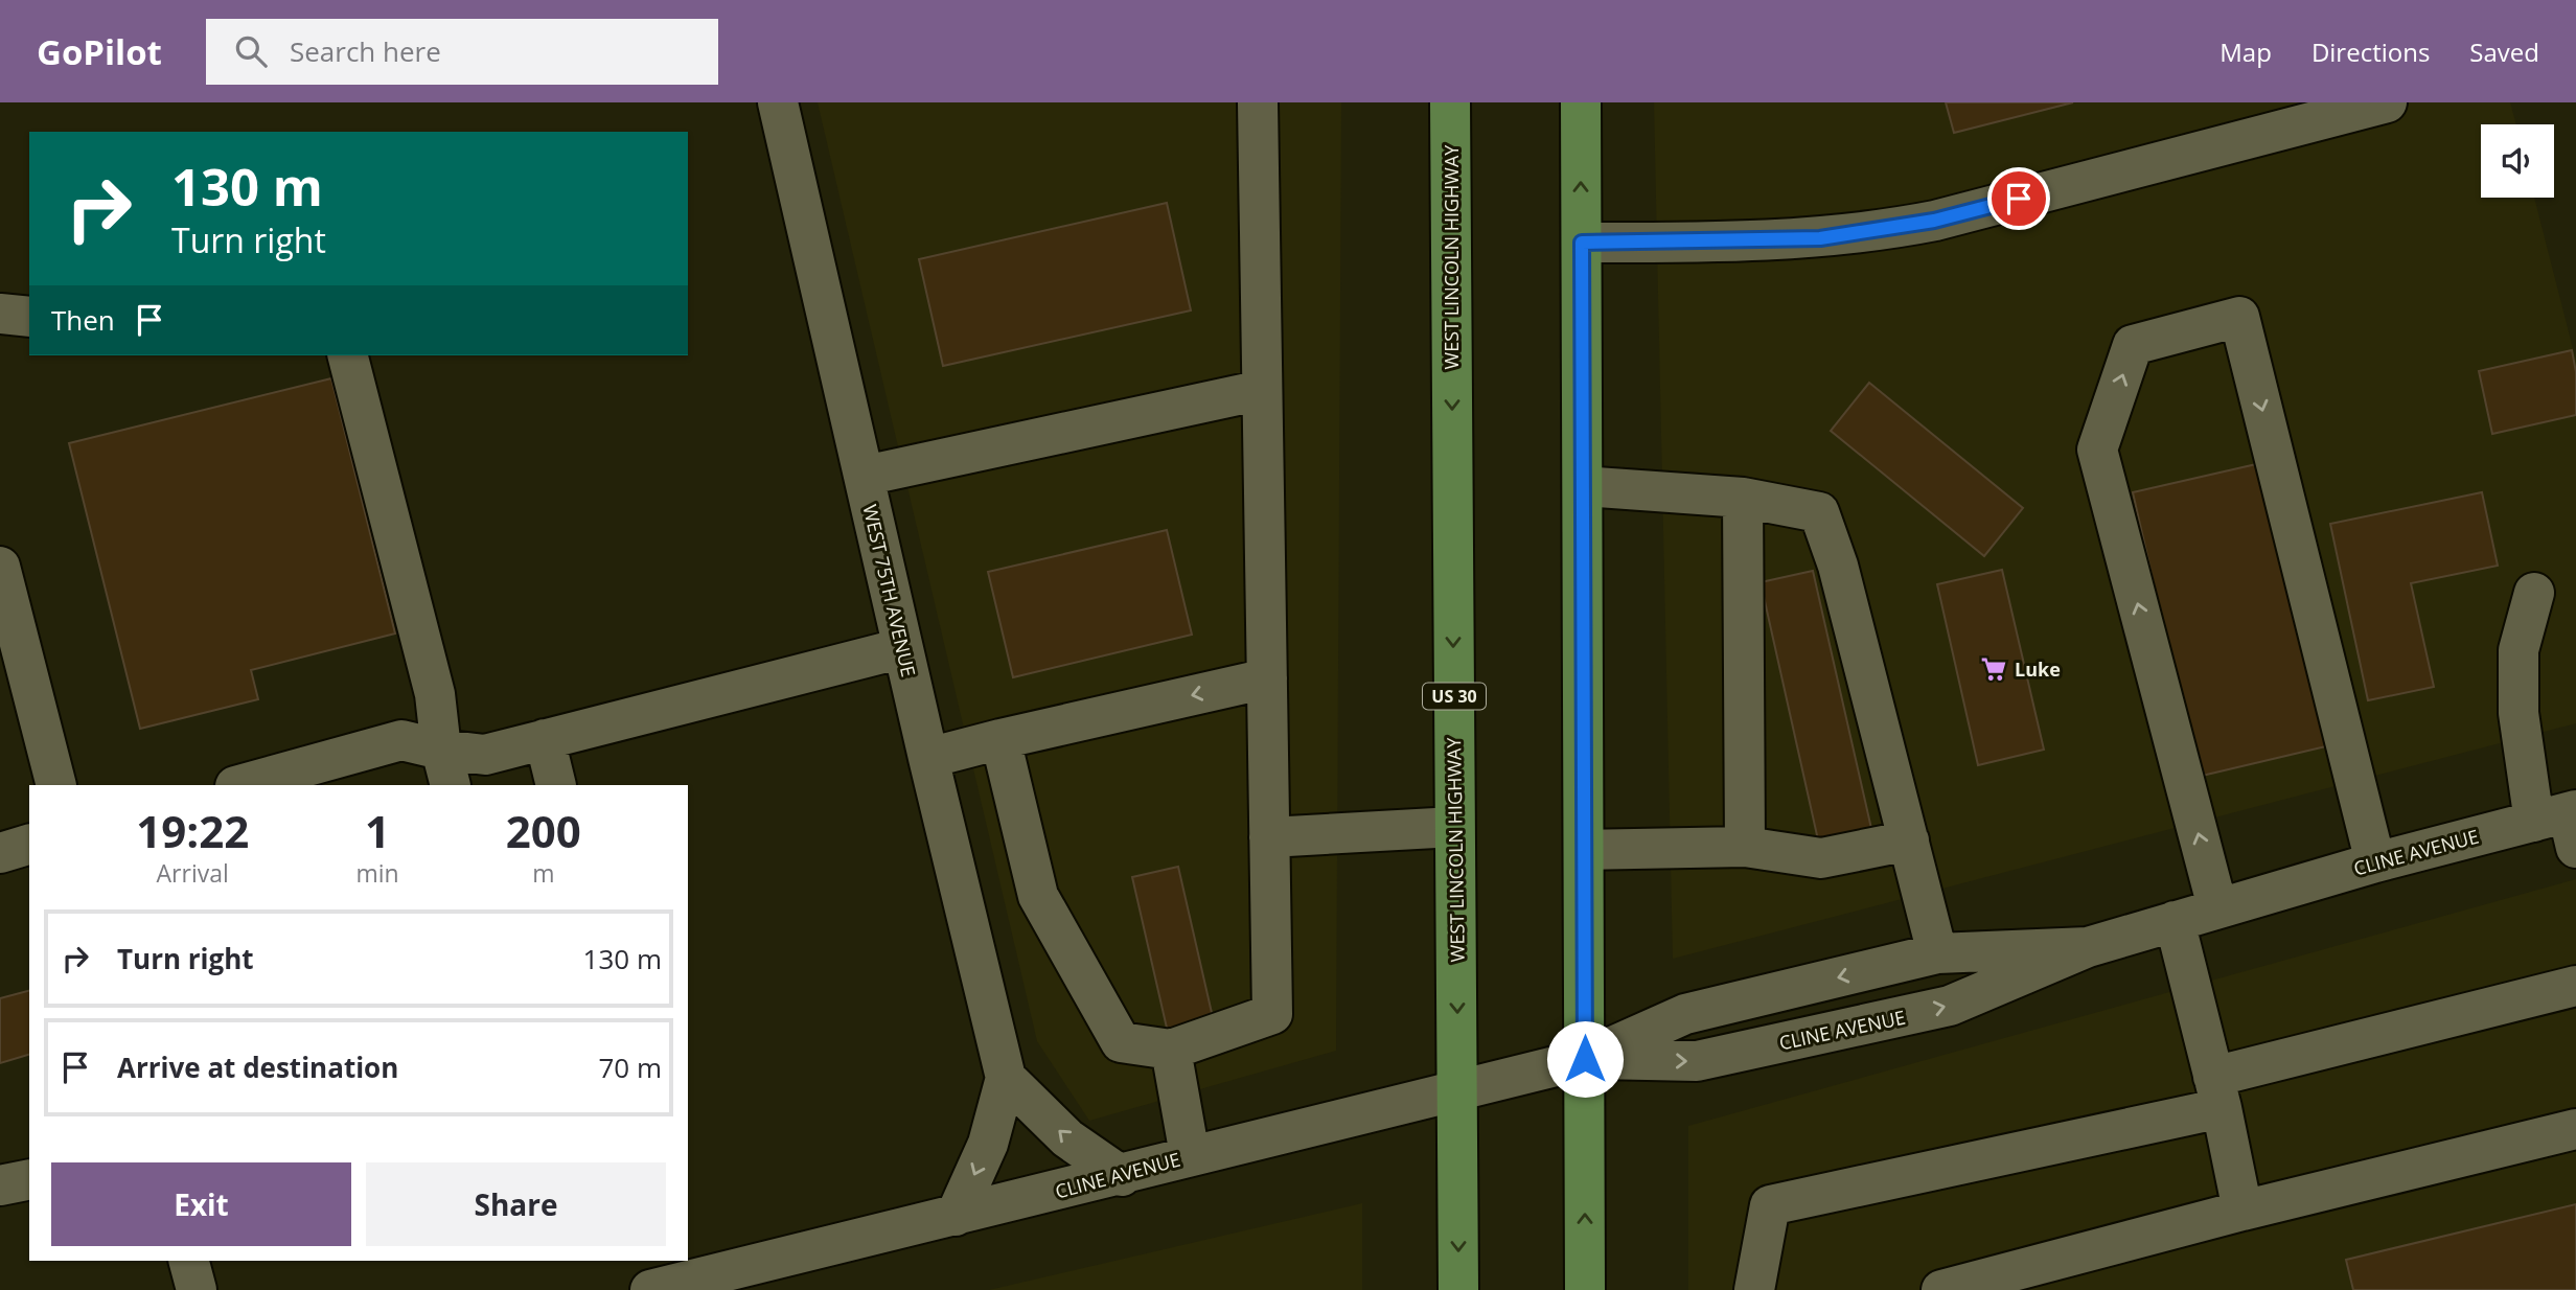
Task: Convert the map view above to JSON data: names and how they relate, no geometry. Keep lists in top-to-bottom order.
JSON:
{
  "streets": {
    "main road": ["WEST LINCOLN HIGHWAY", "US 30"],
    "street": ["WEST 75TH AVENUE", "CLINE AVENUE"]
  },
  "crossings": [
    ["WEST LINCOLN HIGHWAY", "CLINE AVENUE"],
    ["WEST 75TH AVENUE", "CLINE AVENUE"]
  ],
  "places": {
    "supermarket": ["Luke"]
  },
  "page": {
    "header": "GoPilot",
    "search": "Search here",
    "nav": ["Map", "Directions", "Saved"],
    "turn": ["130 m", "Turn right"],
    "then": "Then",
    "eta": [
      "19:22",
      "Arrival",
      "1",
      "min",
      "200",
      "m"
    ],
    "list": [
      {
        "name": "Turn right",
        "value": "130 m"
      },
      {
        "name": "Arrive at destination",
        "value": "70 m"
      }
    ],
    "buttons": ["Exit", "Share"]
  }
}
